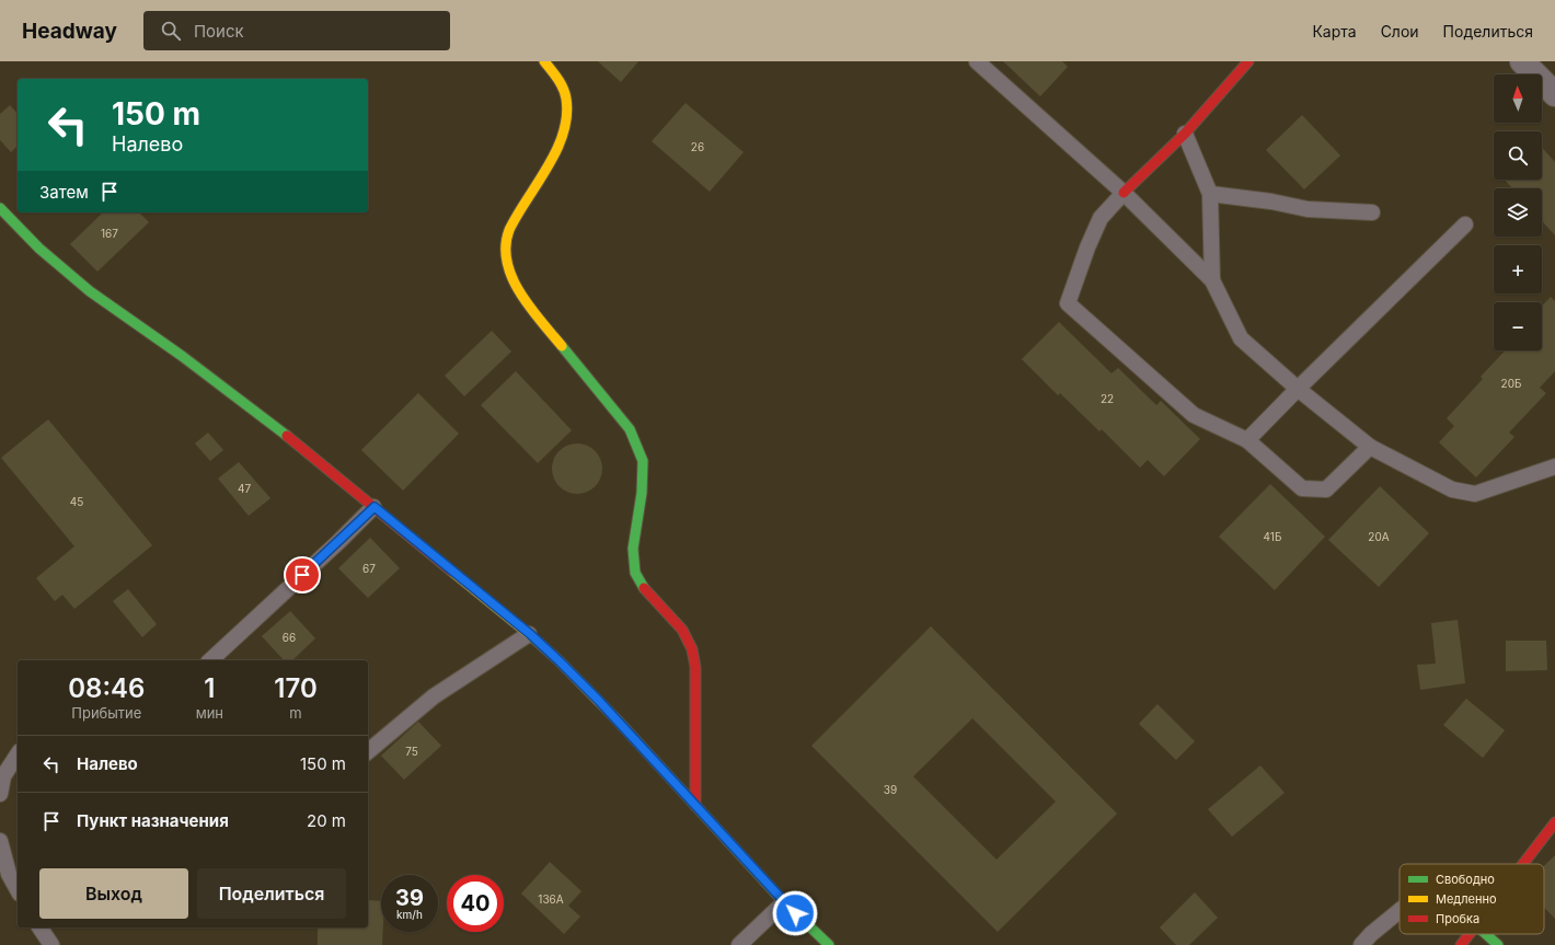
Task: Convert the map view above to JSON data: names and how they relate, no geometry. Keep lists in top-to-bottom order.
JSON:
{
  "house_numbers": [
    "26",
    "167",
    "20Б",
    "22",
    "47",
    "45",
    "41Б",
    "20А",
    "67",
    "66",
    "75",
    "39",
    "136А"
  ],
  "legend": ["Свободно", "Медленно", "Пробка"],
  "north": "top",
  "page": {
    "header": "Headway",
    "search": "Поиск",
    "nav": ["Карта", "Слои", "Поделиться"],
    "map_buttons": ["+", "−"],
    "turn": ["150 m", "Налево"],
    "then": "Затем",
    "eta": [
      "08:46",
      "Прибытие",
      "1",
      "мин",
      "170",
      "m"
    ],
    "list": [
      {
        "name": "Налево",
        "value": "150 m"
      },
      {
        "name": "Пункт назначения",
        "value": "20 m"
      }
    ],
    "buttons": ["Выход", "Поделиться"],
    "speed": "39 km/h",
    "limit": "40"
  }
}
